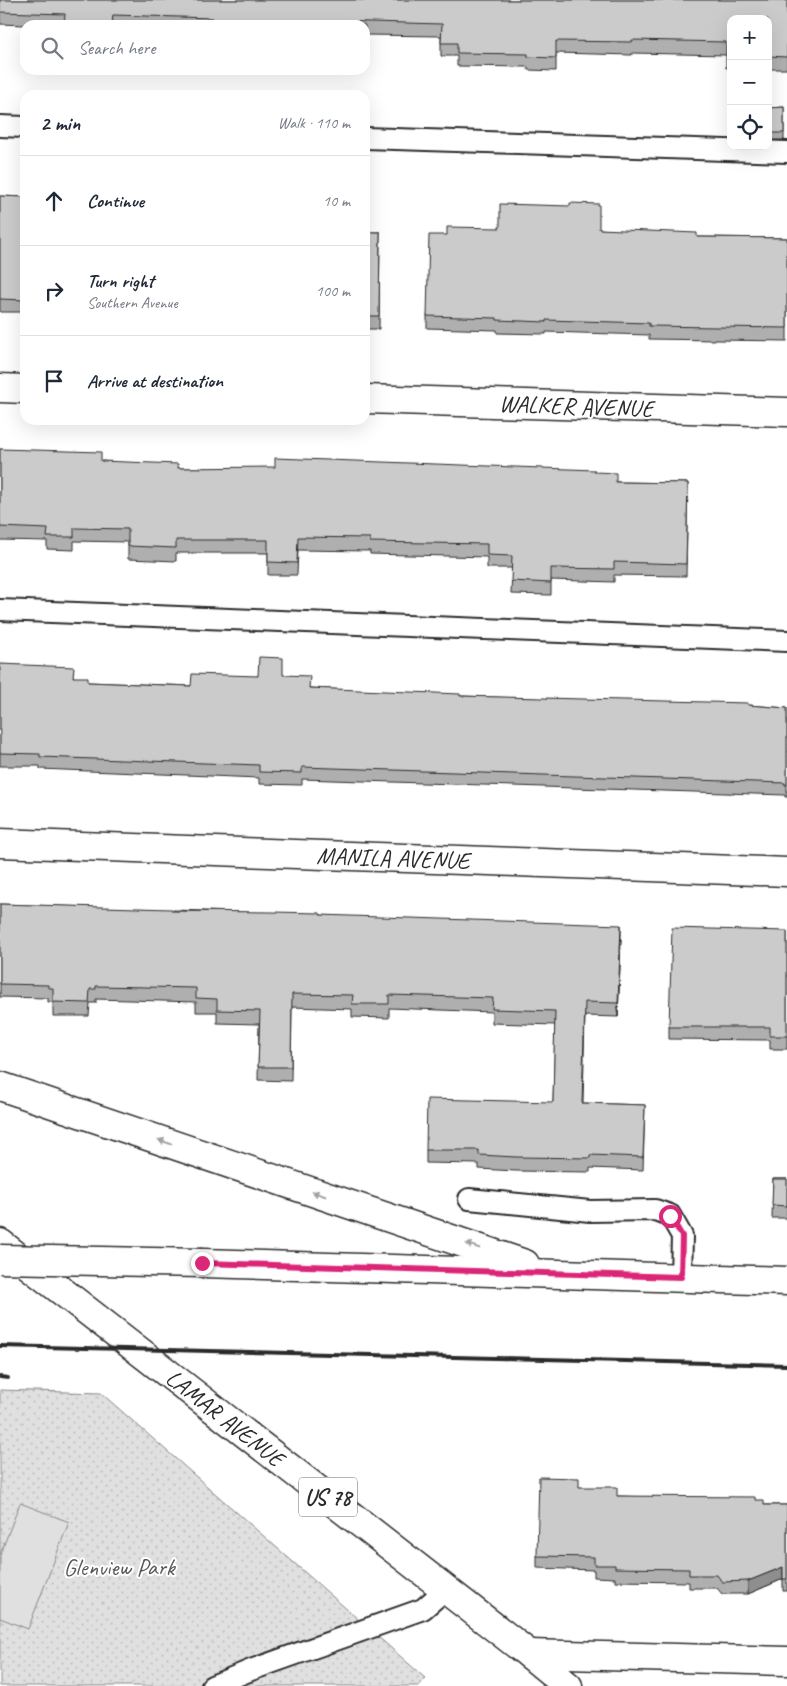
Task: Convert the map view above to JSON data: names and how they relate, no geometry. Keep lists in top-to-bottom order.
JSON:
{
  "streets": {
    "main road": [
      "WALKER AVENUE",
      "MANILA AVENUE",
      "LAMAR AVENUE",
      "US 78"
    ]
  },
  "parks": ["Glenview Park"],
  "page": {
    "map_buttons": ["+", "−"],
    "search": "Search here",
    "heading": ["2 min", "Walk · 110 m"],
    "list": [
      ["Continue", "10 m"],
      ["Turn right", "Southern Avenue", "100 m"],
      "Arrive at destination"
    ]
  }
}
